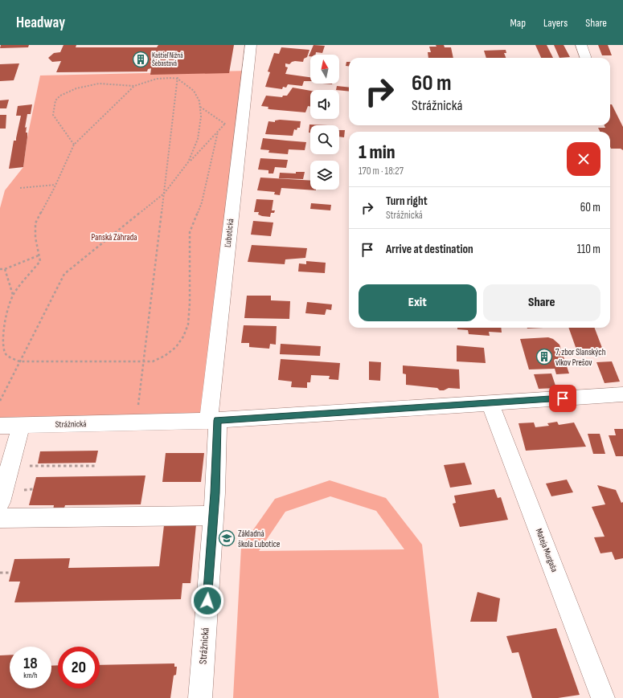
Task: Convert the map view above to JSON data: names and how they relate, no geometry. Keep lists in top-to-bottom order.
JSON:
{
  "streets": {
    "street": ["Ľubotická", "Strážnická", "Mateja Murgaša"]
  },
  "crossings": [
    ["Ľubotická", "Strážnická"],
    ["Strážnická", "Mateja Murgaša"]
  ],
  "parks": ["Panská Záhrada"],
  "places": {
    "building": ["Kaštieľ Nižná Šebastová", "7. zbor Slanských vlkov Prešov"],
    "school or university": ["Základná škola Ľubotice"]
  },
  "north": "top",
  "page": {
    "header": "Headway",
    "nav": ["Map", "Layers", "Share"],
    "turn": ["60 m", "Strážnická"],
    "heading": ["1 min", "170 m · 18:27"],
    "list": [
      {
        "name": "Turn right",
        "note": "Strážnická",
        "value": "60 m"
      },
      {
        "name": "Arrive at destination",
        "value": "110 m"
      }
    ],
    "buttons": ["Exit", "Share"],
    "speed": "18 km/h",
    "limit": "20"
  }
}
